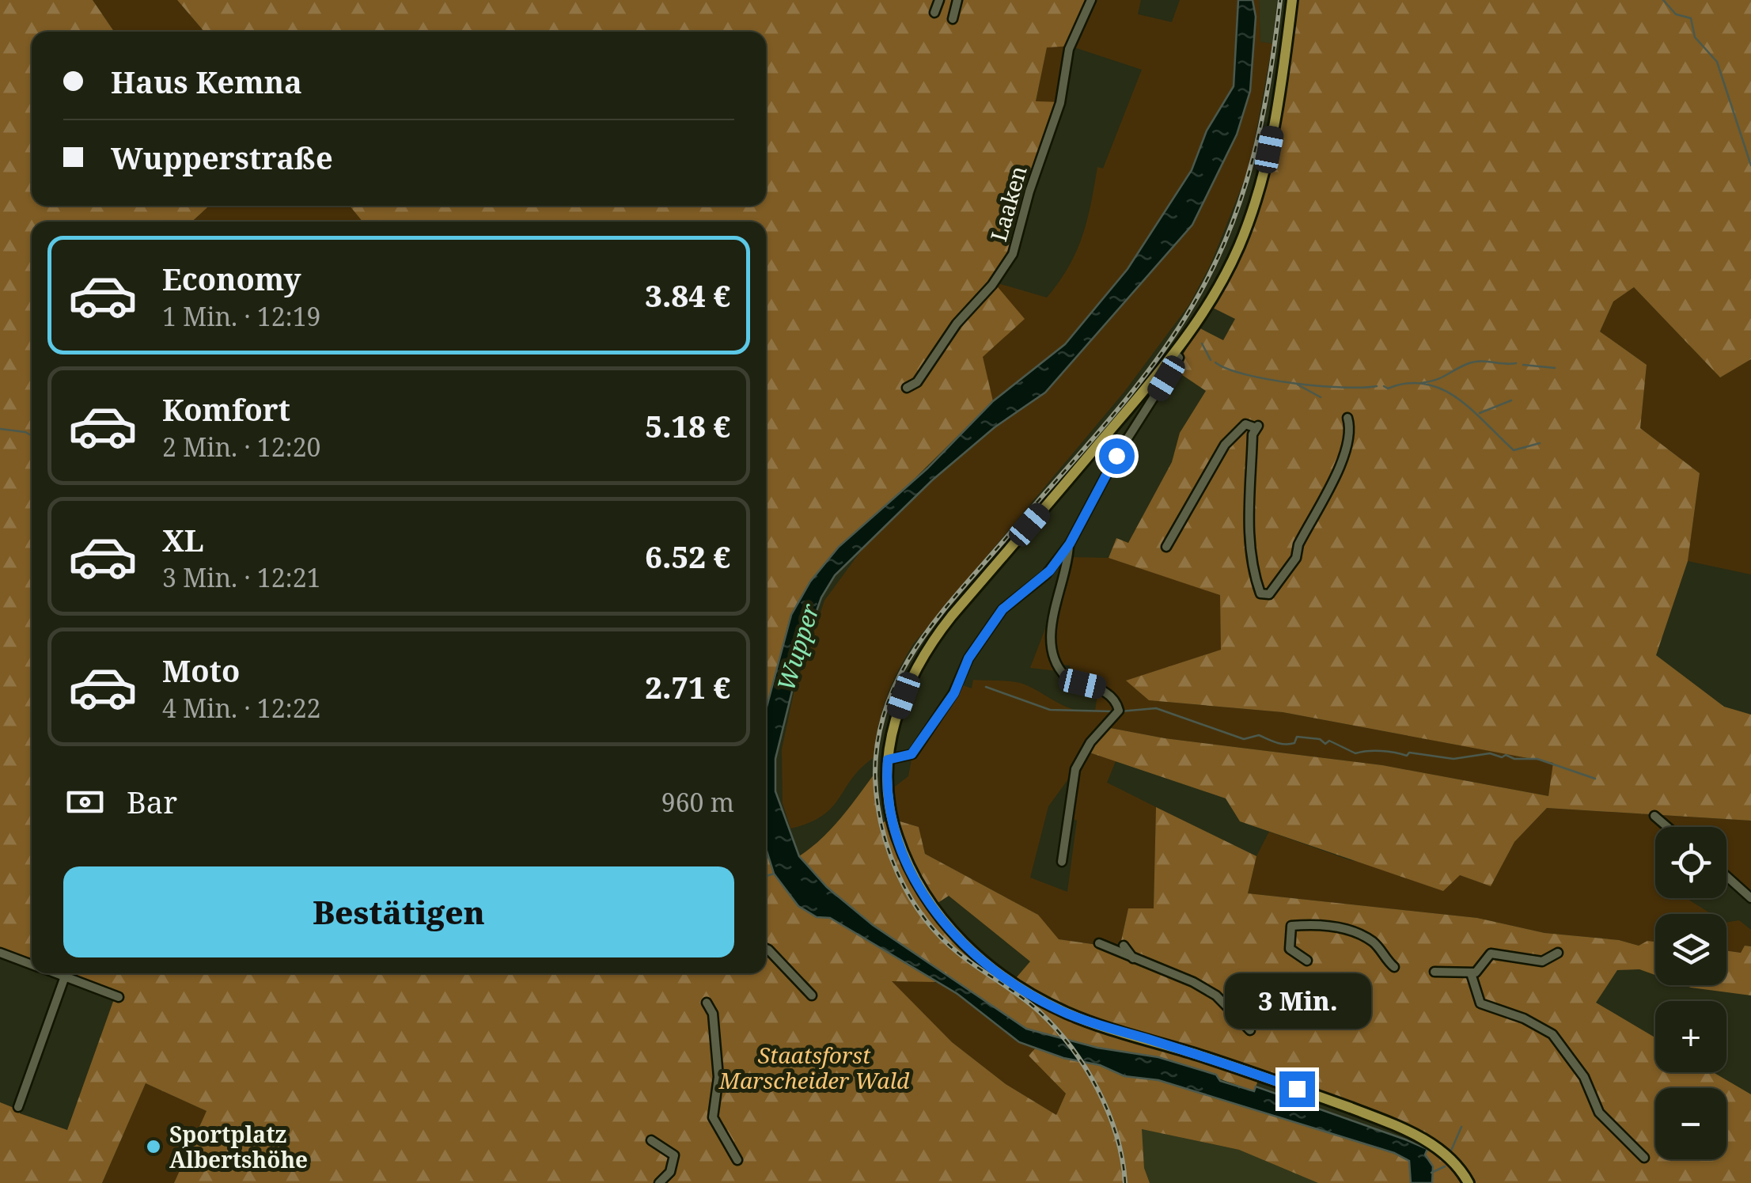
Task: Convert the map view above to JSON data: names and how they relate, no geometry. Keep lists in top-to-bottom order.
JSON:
{
  "streets": {
    "street": ["Laaken"]
  },
  "water": ["Wupper"],
  "parks": ["Staatsforst Marscheider Wald"],
  "places": ["Sportplatz Albertshöhe"],
  "page": {
    "banner": ["Haus Kemna", "Wupperstraße"],
    "list": [
      {
        "name": "Economy",
        "note": "1 Min. · 12:19",
        "value": "3.84 €"
      },
      {
        "name": "Komfort",
        "note": "2 Min. · 12:20",
        "value": "5.18 €"
      },
      {
        "name": "XL",
        "note": "3 Min. · 12:21",
        "value": "6.52 €"
      },
      {
        "name": "Moto",
        "note": "4 Min. · 12:22",
        "value": "2.71 €"
      }
    ],
    "pay": ["Bar", "960 m"],
    "map_buttons": ["+", "−"],
    "buttons": "Bestätigen",
    "bubble": "3 Min."
  }
}
